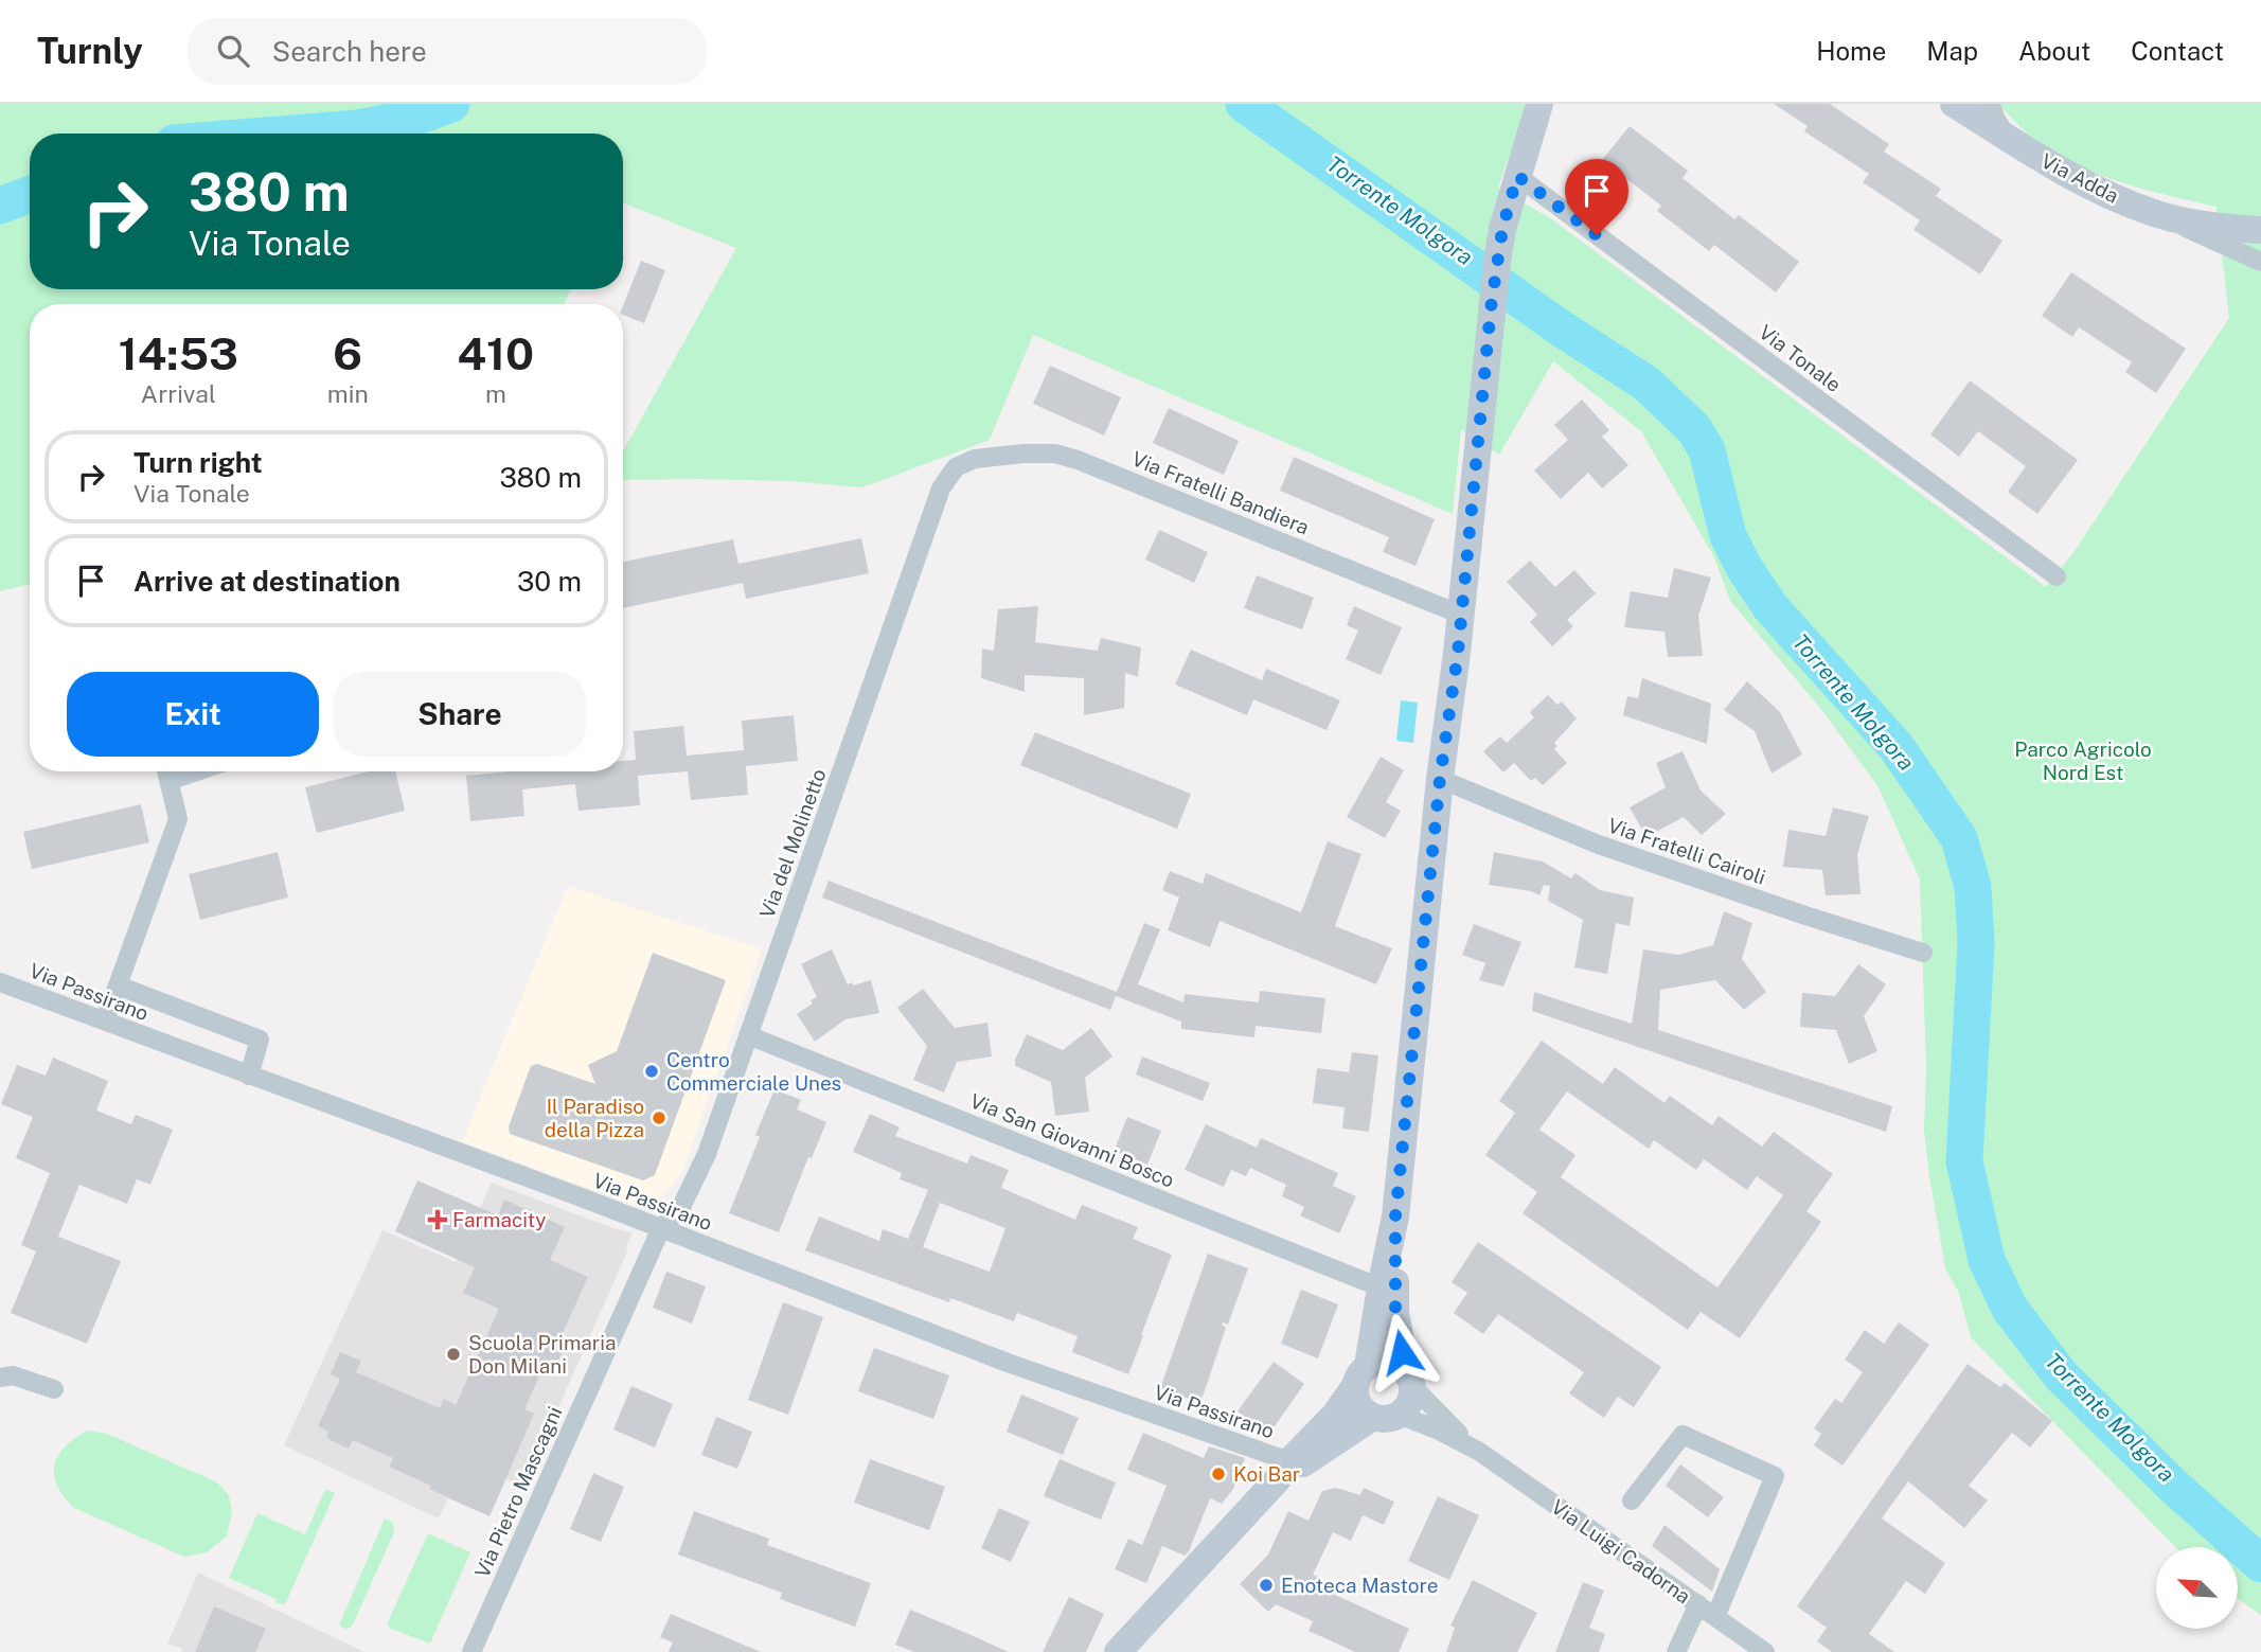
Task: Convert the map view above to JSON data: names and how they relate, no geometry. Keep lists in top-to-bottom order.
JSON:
{
  "streets": {
    "street": [
      "Via Adda",
      "Via Tonale",
      "Via Fratelli Bandiera",
      "Via del Molinetto",
      "Via Fratelli Cairoli",
      "Via Passirano",
      "Via San Giovanni Bosco",
      "Via Pietro Mascagni",
      "Via Luigi Cadorna"
    ]
  },
  "crossings": [
    ["Via Fratelli Bandiera", "Via del Molinetto"],
    ["Via del Molinetto", "Via Passirano"],
    ["Via del Molinetto", "Via San Giovanni Bosco"],
    ["Via del Molinetto", "Via Pietro Mascagni"],
    ["Via Passirano", "Via Pietro Mascagni"]
  ],
  "water": ["Torrente Molgora"],
  "parks": ["Parco Agricolo Nord Est"],
  "places": {
    "other": [
      "Centro Commerciale Unes",
      "Il Paradiso della Pizza",
      "Scuola Primaria Don Milani",
      "Koi Bar",
      "Enoteca Mastore"
    ],
    "health": ["Farmacity"]
  },
  "north": "top left",
  "page": {
    "header": "Turnly",
    "search": "Search here",
    "nav": [
      "Home",
      "Map",
      "About",
      "Contact"
    ],
    "turn": ["380 m", "Via Tonale"],
    "eta": [
      "14:53",
      "Arrival",
      "6",
      "min",
      "410",
      "m"
    ],
    "list": [
      {
        "name": "Turn right",
        "note": "Via Tonale",
        "value": "380 m"
      },
      {
        "name": "Arrive at destination",
        "value": "30 m"
      }
    ],
    "buttons": ["Exit", "Share"]
  }
}
